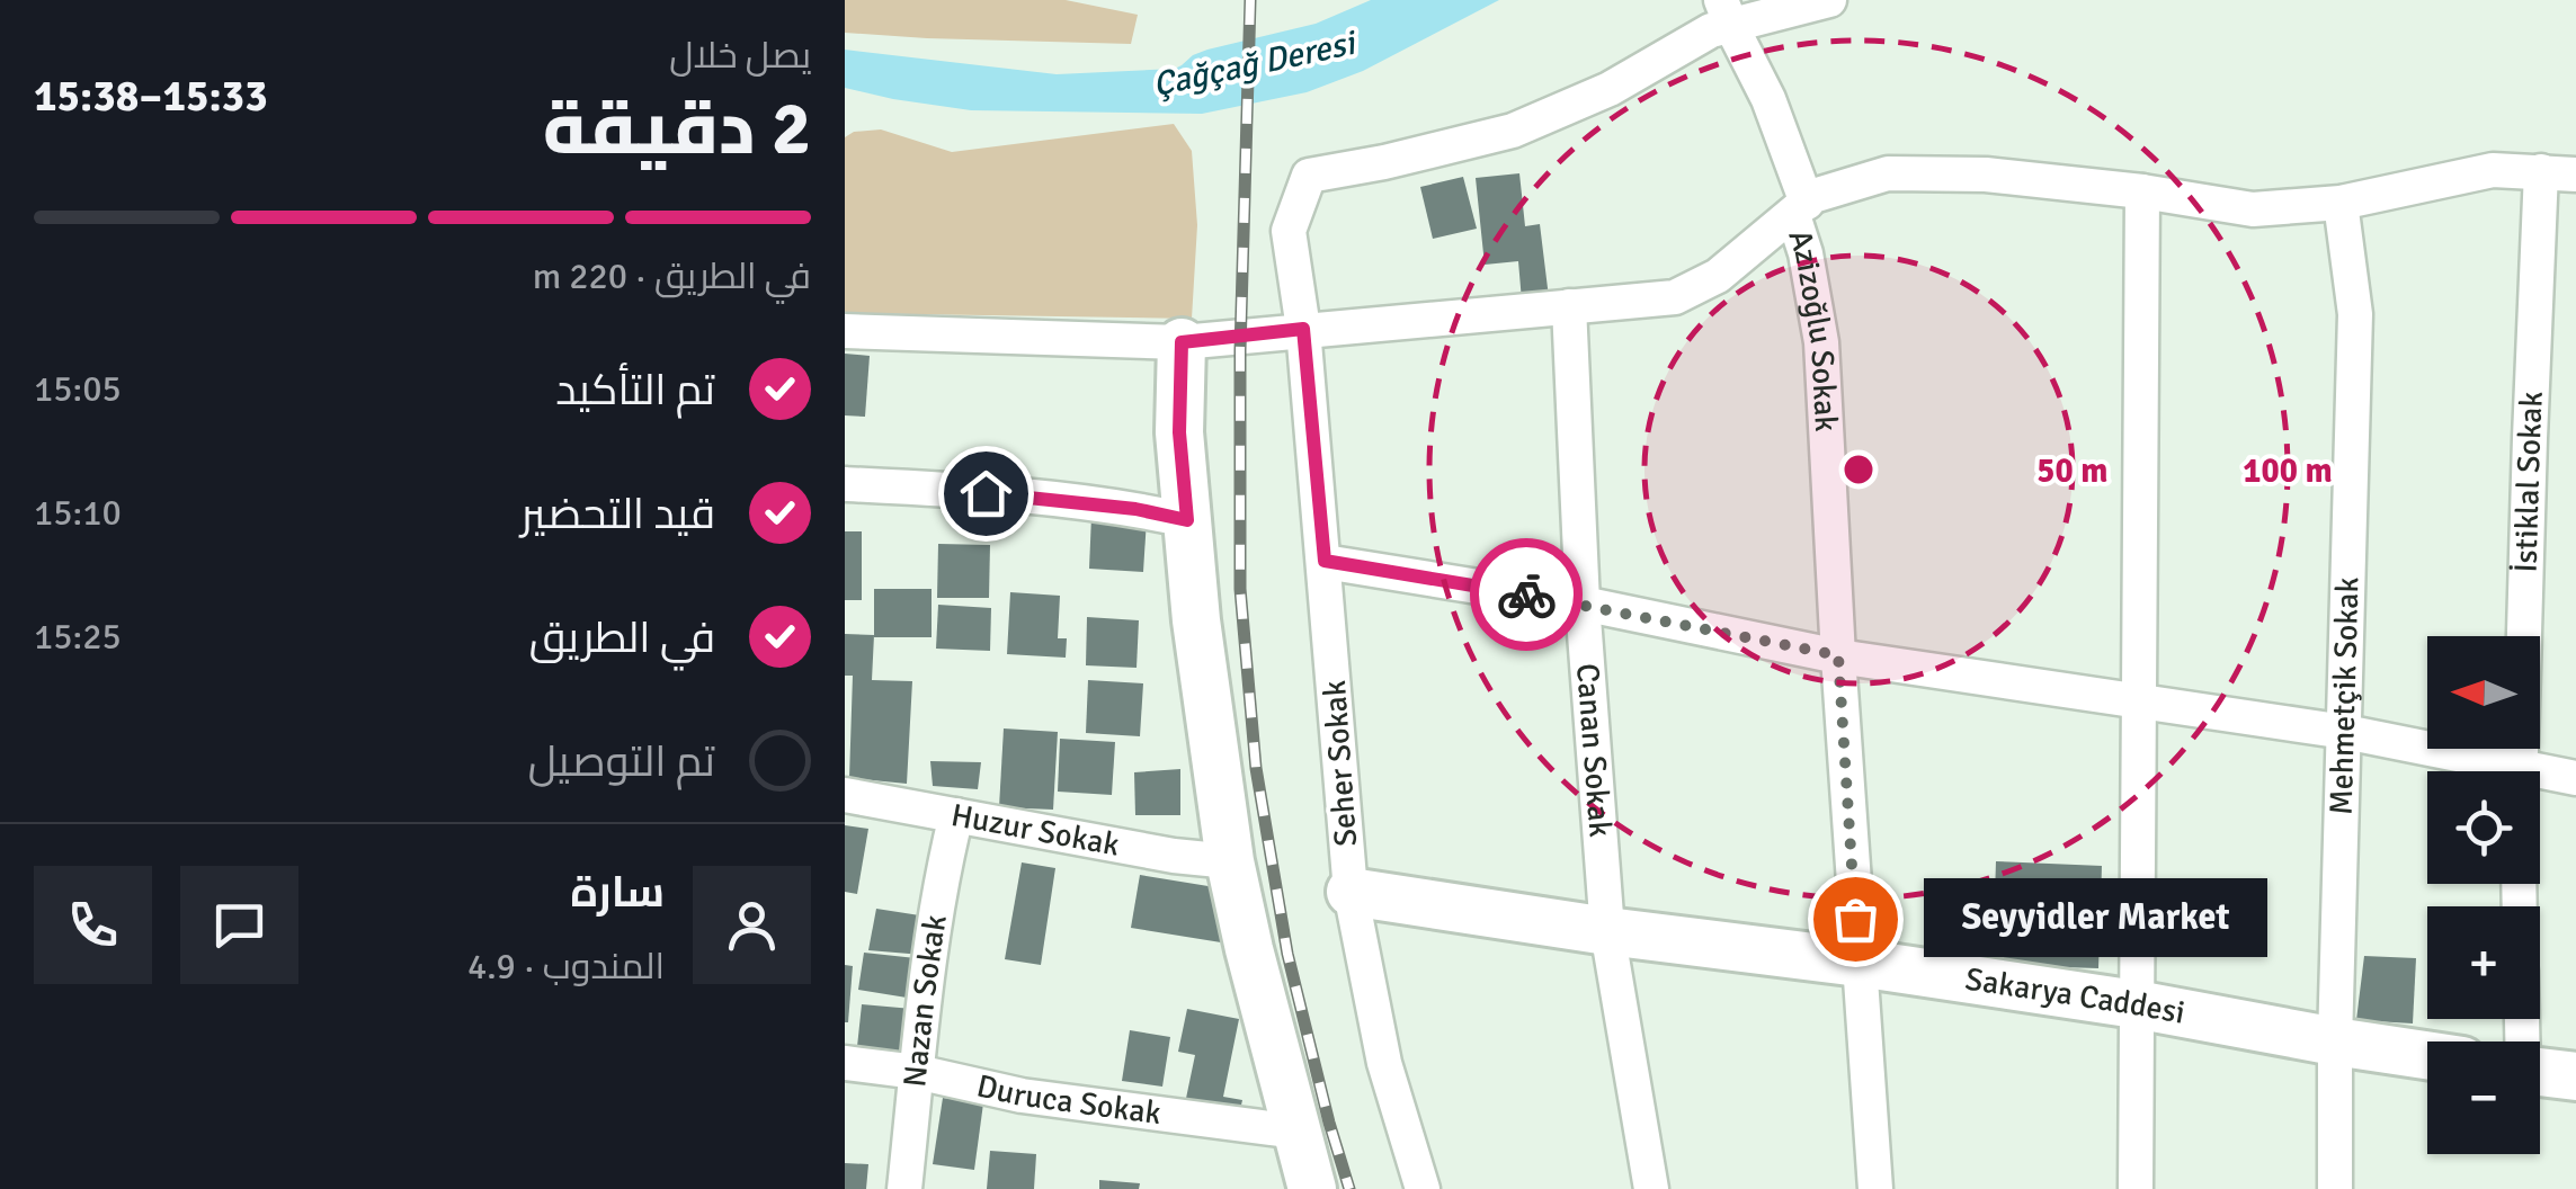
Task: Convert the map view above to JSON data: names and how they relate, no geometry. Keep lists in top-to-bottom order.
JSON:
{
  "streets": {
    "street": [
      "Azizoğlu Sokak",
      "İstiklal Sokak",
      "Mehmetçik Sokak",
      "Canan Sokak",
      "Seher Sokak",
      "Huzur Sokak",
      "Sakarya Caddesi",
      "Nazan Sokak",
      "Duruca Sokak"
    ]
  },
  "crossings": [
    ["Azizoğlu Sokak", "Seher Sokak"],
    ["Azizoğlu Sokak", "Sakarya Caddesi"],
    ["Mehmetçik Sokak", "Sakarya Caddesi"],
    ["Canan Sokak", "Sakarya Caddesi"],
    ["Seher Sokak", "Sakarya Caddesi"],
    ["Huzur Sokak", "Nazan Sokak"],
    ["Nazan Sokak", "Duruca Sokak"]
  ],
  "water": ["Çağçağ Deresi"],
  "places": ["Seyyidler Market"],
  "north": "left",
  "page": {
    "heading": ["2 دقيقة", "يصل خلال", "15:33–15:38"],
    "panel": ["سارة", "المندوب · 4.9"],
    "bar": "في الطريق · 220 m",
    "list": [
      ["تم التأكيد", "15:05"],
      ["قيد التحضير", "15:10"],
      ["في الطريق", "15:25"],
      "تم التوصيل"
    ],
    "map_buttons": ["+", "−"],
    "bubble": "Seyyidler Market"
  },
  "rings": ["50 m", "100 m"]
}
